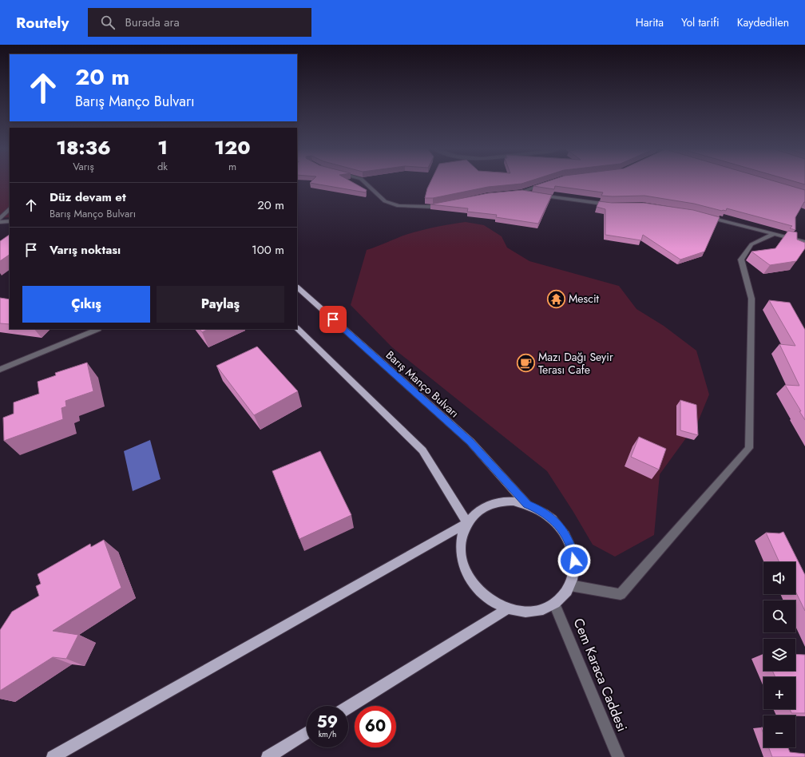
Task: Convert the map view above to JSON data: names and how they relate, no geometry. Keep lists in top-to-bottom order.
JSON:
{
  "streets": {
    "main road": ["Barış Manço Bulvarı"],
    "street": ["Cem Karaca Caddesi"]
  },
  "crossings": [
    ["Barış Manço Bulvarı", "Cem Karaca Caddesi"]
  ],
  "places": {
    "temple": ["Mescit"],
    "cafe": ["Mazı Dağı Seyir Terası Cafe"]
  },
  "page": {
    "header": "Routely",
    "search": "Burada ara",
    "nav": ["Harita", "Yol tarifi", "Kaydedilen"],
    "turn": ["20 m", "Barış Manço Bulvarı"],
    "eta": [
      "18:36",
      "Varış",
      "1",
      "dk",
      "120",
      "m"
    ],
    "list": [
      {
        "name": "Düz devam et",
        "note": "Barış Manço Bulvarı",
        "value": "20 m"
      },
      {
        "name": "Varış noktası",
        "value": "100 m"
      }
    ],
    "buttons": ["Çıkış", "Paylaş"],
    "map_buttons": ["+", "−"],
    "speed": "59 km/h",
    "limit": "60"
  }
}
